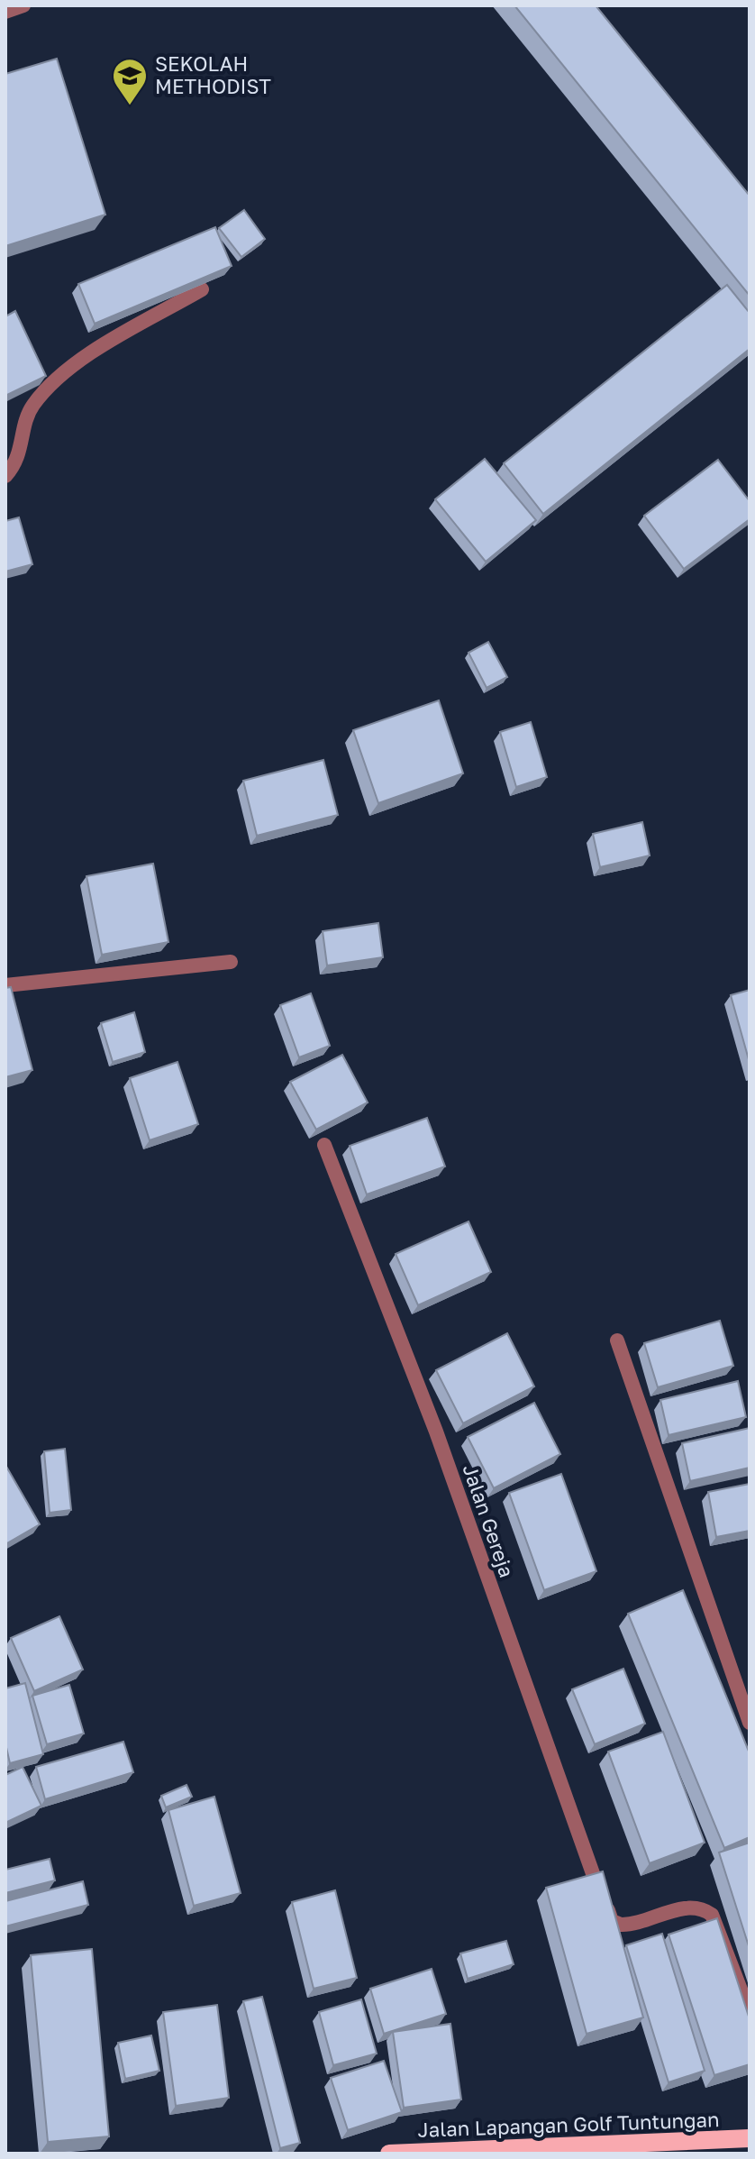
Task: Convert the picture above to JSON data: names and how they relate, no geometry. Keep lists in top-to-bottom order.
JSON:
{
  "streets": {
    "main road": ["Jalan Lapangan Golf Tuntungan"],
    "street": ["Jalan Gereja"]
  },
  "places": {
    "school or university": ["SEKOLAH METHODIST"]
  }
}
